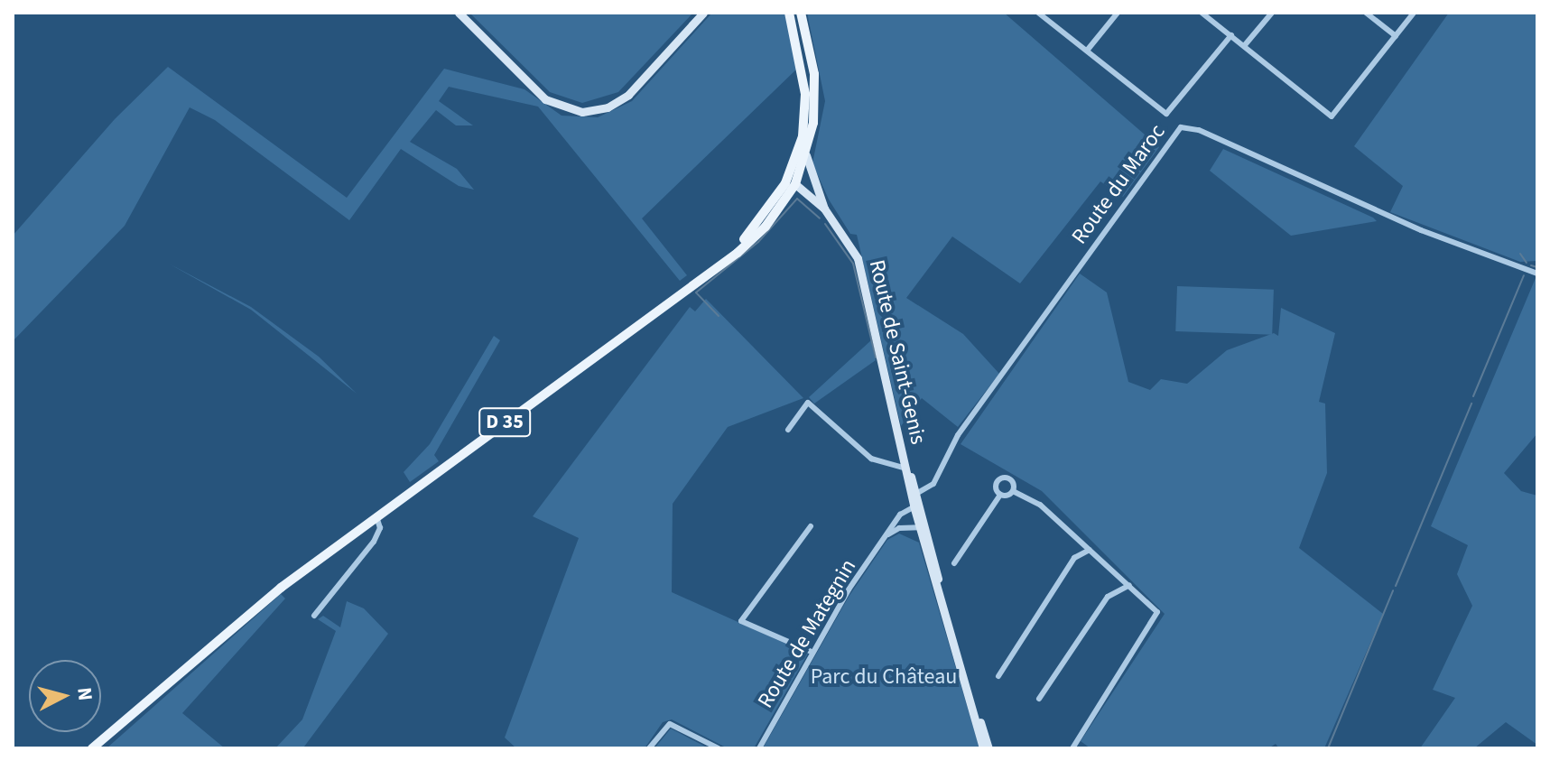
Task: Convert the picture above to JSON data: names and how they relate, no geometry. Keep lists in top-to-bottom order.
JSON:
{
  "streets": {
    "main road": ["Route de Saint-Genis", "D 35"],
    "street": ["Route du Maroc", "Route de Mategnin"]
  },
  "crossings": [
    ["Route du Maroc", "Route de Saint-Genis"],
    ["Route du Maroc", "Route de Mategnin"],
    ["Route de Saint-Genis", "D 35"],
    ["Route de Saint-Genis", "Route de Mategnin"]
  ],
  "parks": ["Parc du Château"],
  "north": "right"
}
